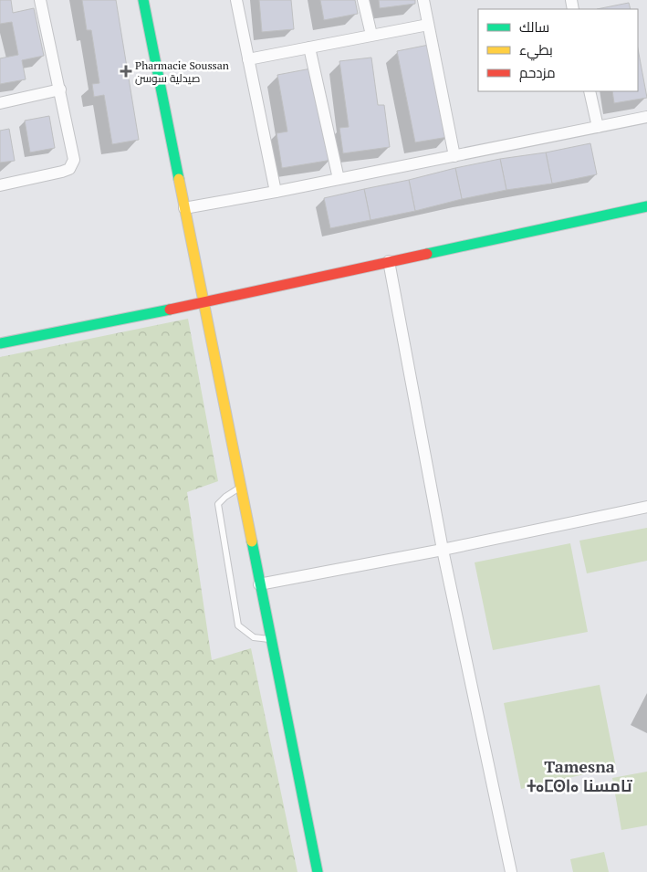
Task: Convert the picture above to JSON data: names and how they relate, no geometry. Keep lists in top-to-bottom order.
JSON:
{
  "districts": ["Tamesna ⵜⴰⵎⵙⵏⴰ تامسنا"],
  "places": {
    "health": ["Pharmacie Soussan صيدلية سوسن"]
  },
  "legend": ["سالك", "بطيء", "مزدحم"]
}
